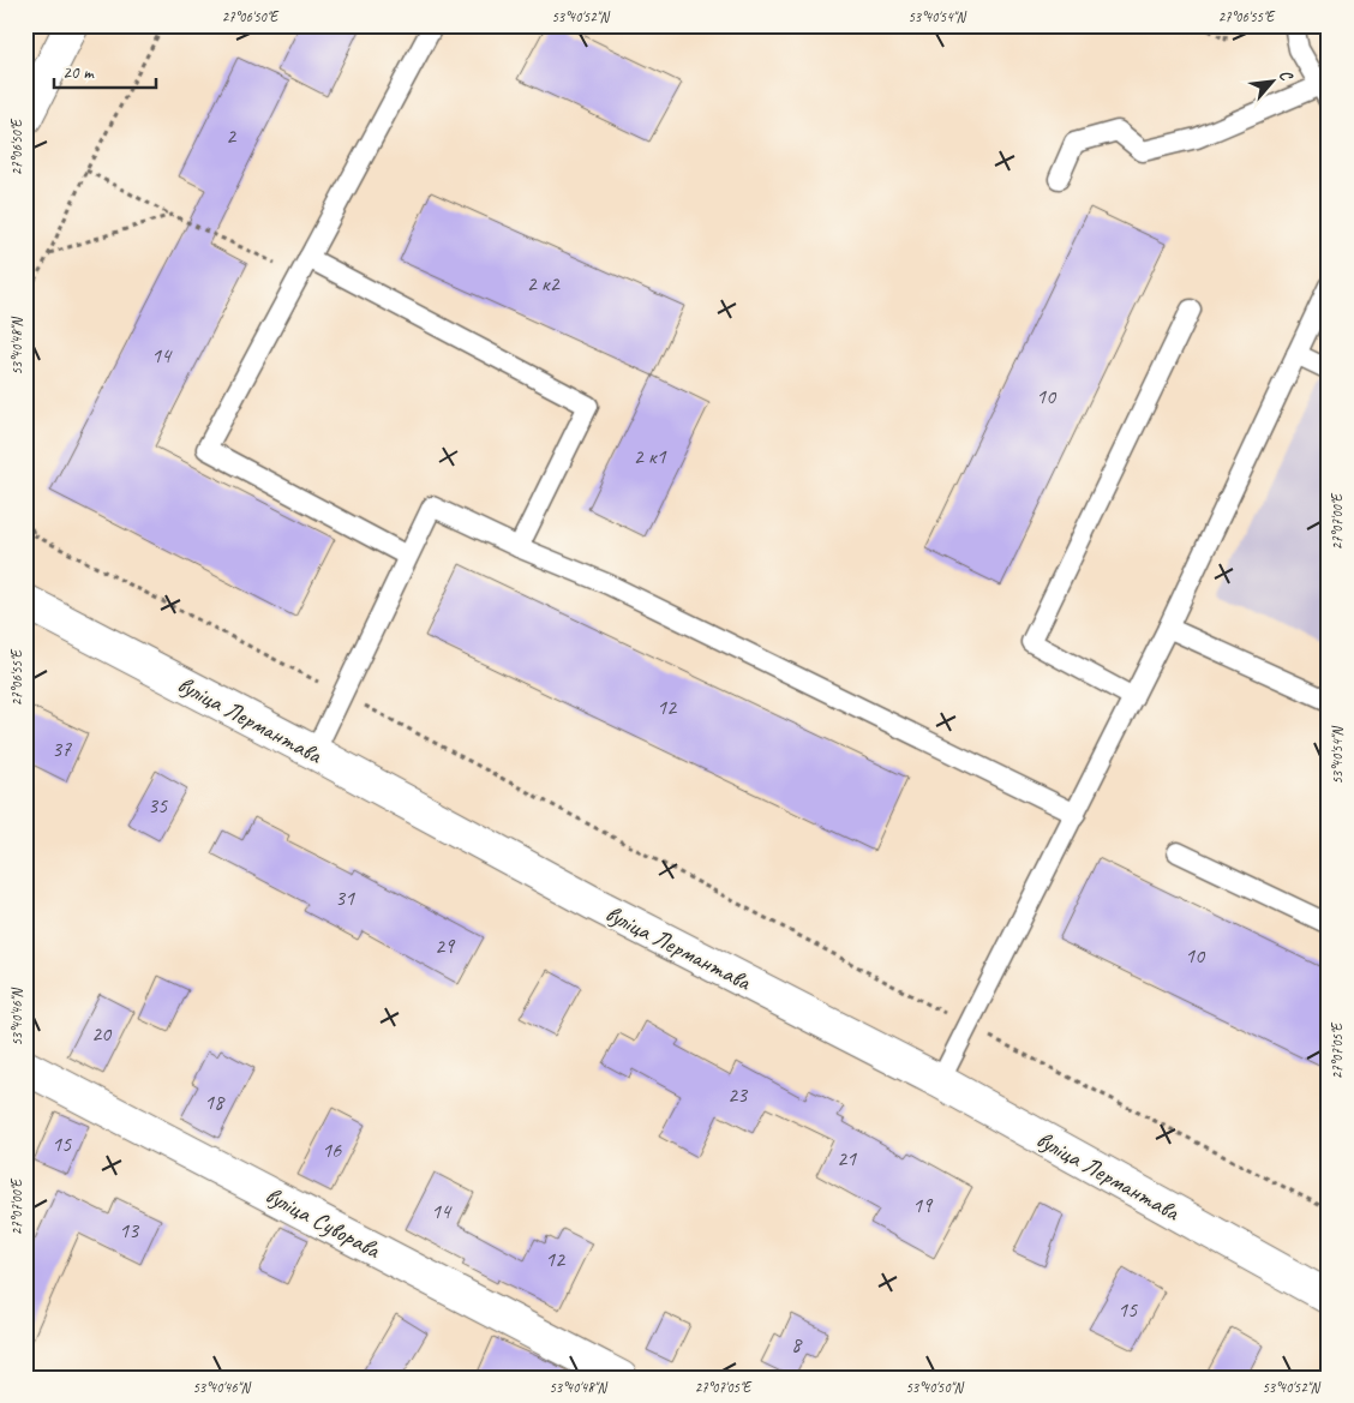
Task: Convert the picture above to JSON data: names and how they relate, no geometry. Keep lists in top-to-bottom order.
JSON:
{
  "streets": {
    "street": ["вуліца Лермантава", "вуліца Суворава"]
  },
  "house_numbers": [
    "2",
    "2 к2",
    "14",
    "10",
    "2 к1",
    "12",
    "37",
    "35",
    "31",
    "29",
    "10",
    "20",
    "23",
    "18",
    "15",
    "16",
    "21",
    "19",
    "14",
    "13",
    "12",
    "15",
    "8"
  ],
  "scale_bar": "20 m",
  "north": "top right",
  "coordinates": [
    "27°06'50\"E",
    "53°40'52\"N",
    "53°40'54\"N",
    "27°06'55\"E",
    "53°40'48\"N",
    "27°07'00\"E",
    "53°40'46\"N",
    "27°07'05\"E",
    "53°40'50\"N"
  ]
}
